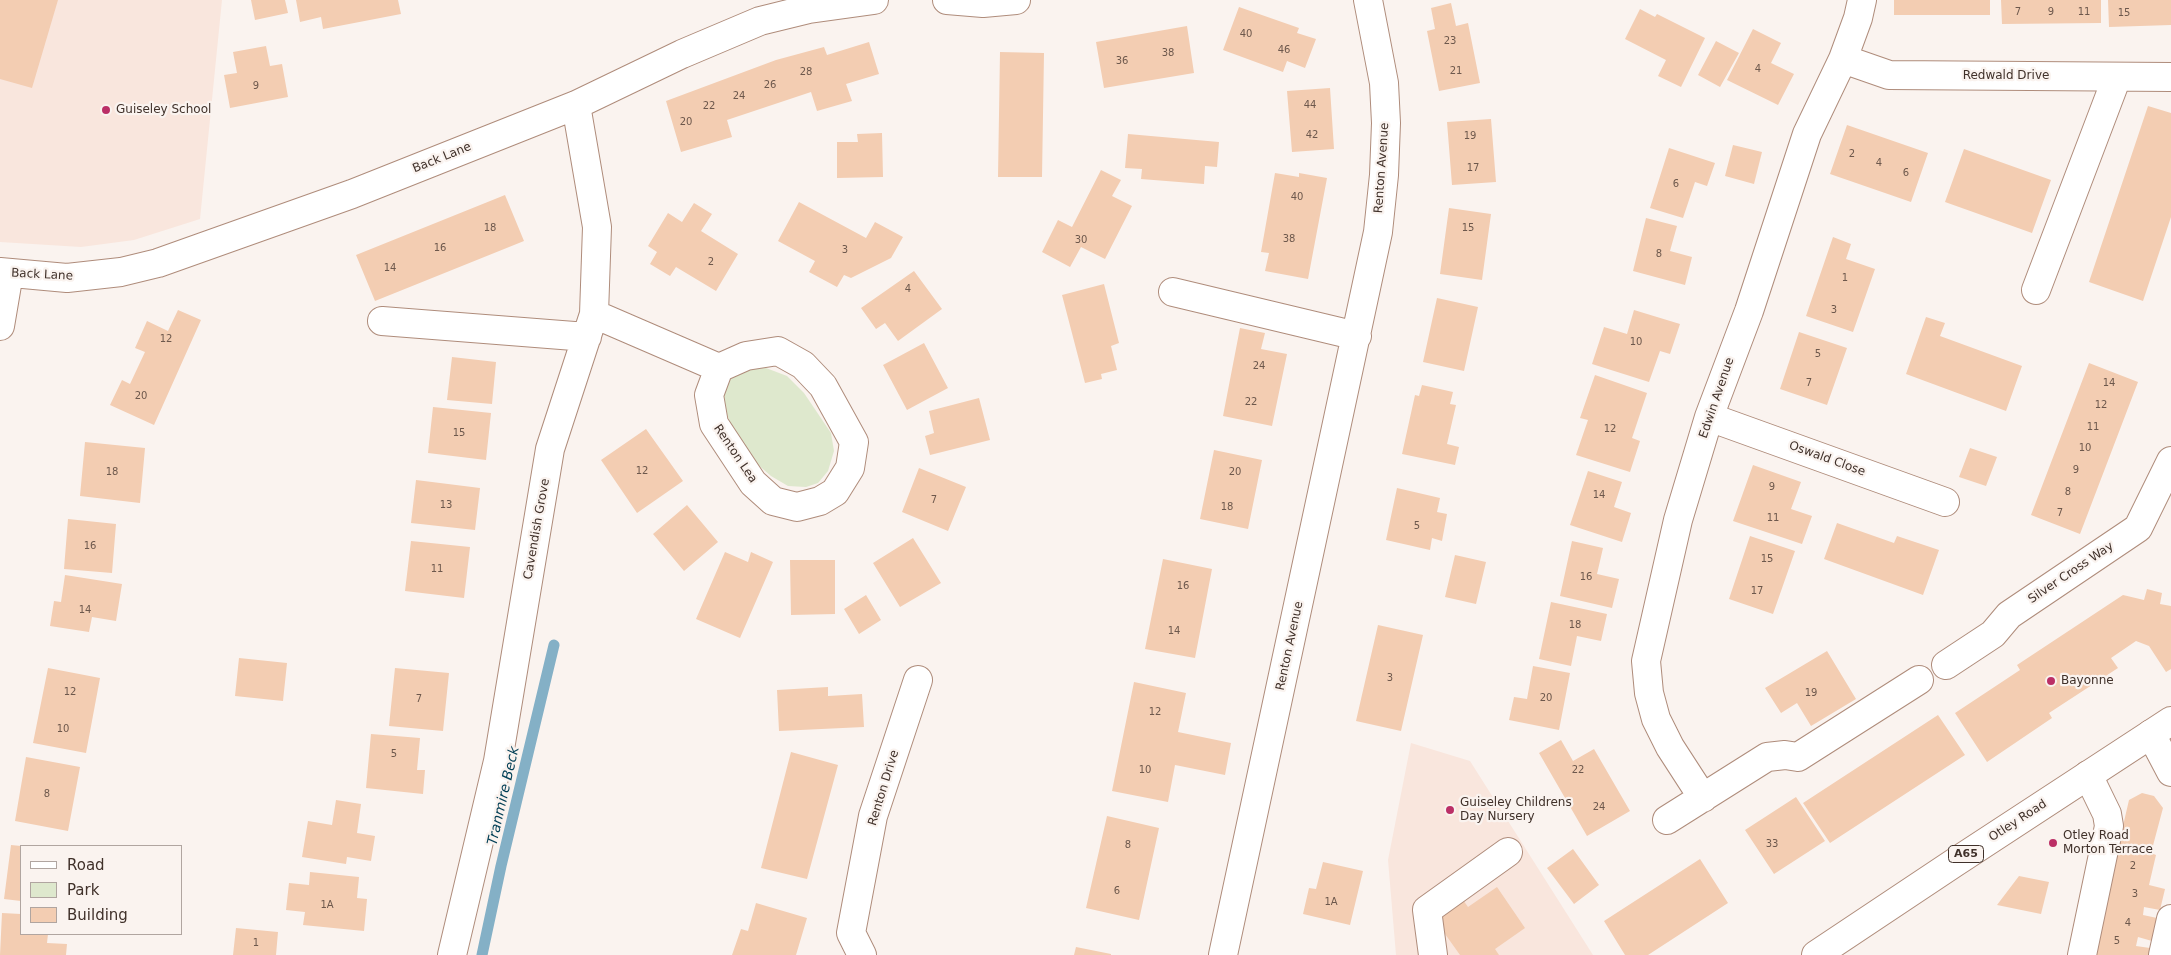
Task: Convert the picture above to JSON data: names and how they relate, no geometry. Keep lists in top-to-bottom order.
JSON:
{
  "streets": {
    "street": [
      "Redwald Drive",
      "Back Lane",
      "Renton Avenue",
      "Edwin Avenue",
      "Renton Lea",
      "Oswald Close",
      "Cavendish Grove",
      "Silver Cross Way",
      "Renton Drive",
      "Otley Road",
      "A65"
    ]
  },
  "crossings": [
    ["Redwald Drive", "Edwin Avenue"],
    ["Back Lane", "Cavendish Grove"],
    ["Edwin Avenue", "Oswald Close"]
  ],
  "water": ["Tranmire Beck"],
  "places": [
    "Guiseley School",
    "Bayonne",
    "Guiseley Childrens Day Nursery",
    "Otley Road Morton Terrace"
  ],
  "house_numbers": [
    "7",
    "9",
    "11",
    "15",
    "40",
    "23",
    "46",
    "38",
    "36",
    "4",
    "21",
    "28",
    "26",
    "9",
    "24",
    "44",
    "22",
    "20",
    "42",
    "19",
    "2",
    "4",
    "17",
    "6",
    "6",
    "40",
    "18",
    "15",
    "38",
    "30",
    "16",
    "3",
    "8",
    "2",
    "14",
    "1",
    "4",
    "3",
    "12",
    "10",
    "5",
    "24",
    "7",
    "14",
    "20",
    "22",
    "12",
    "11",
    "12",
    "15",
    "10",
    "9",
    "12",
    "18",
    "20",
    "9",
    "8",
    "14",
    "7",
    "13",
    "18",
    "7",
    "11",
    "5",
    "16",
    "15",
    "11",
    "16",
    "16",
    "17",
    "14",
    "18",
    "14",
    "3",
    "12",
    "19",
    "20",
    "7",
    "12",
    "10",
    "5",
    "10",
    "22",
    "8",
    "24",
    "33",
    "8",
    "2",
    "6",
    "3",
    "1A",
    "1A",
    "4",
    "5",
    "1"
  ],
  "legend": ["Road", "Park", "Building"]
}
